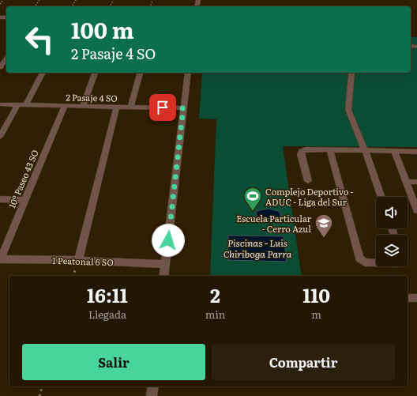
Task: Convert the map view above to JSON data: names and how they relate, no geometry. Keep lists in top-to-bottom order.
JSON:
{
  "streets": {
    "street": ["2 Pasaje 4 SO", "10º Paseo 43 SO", "1 Peatonal 6 SO"]
  },
  "crossings": [
    ["2 Pasaje 4 SO", "10º Paseo 43 SO"],
    ["10º Paseo 43 SO", "1 Peatonal 6 SO"]
  ],
  "water": ["Piscinas - Luis Chiriboga Parra"],
  "places": {
    "sports": ["Complejo Deportivo - ADUC - Liga del Sur"],
    "school or university": ["Escuela Particular - Cerro Azul"]
  },
  "page": {
    "turn": ["100 m", "2 Pasaje 4 SO"],
    "eta": [
      "16:11",
      "Llegada",
      "2",
      "min",
      "110",
      "m"
    ],
    "buttons": ["Salir", "Compartir"]
  }
}
